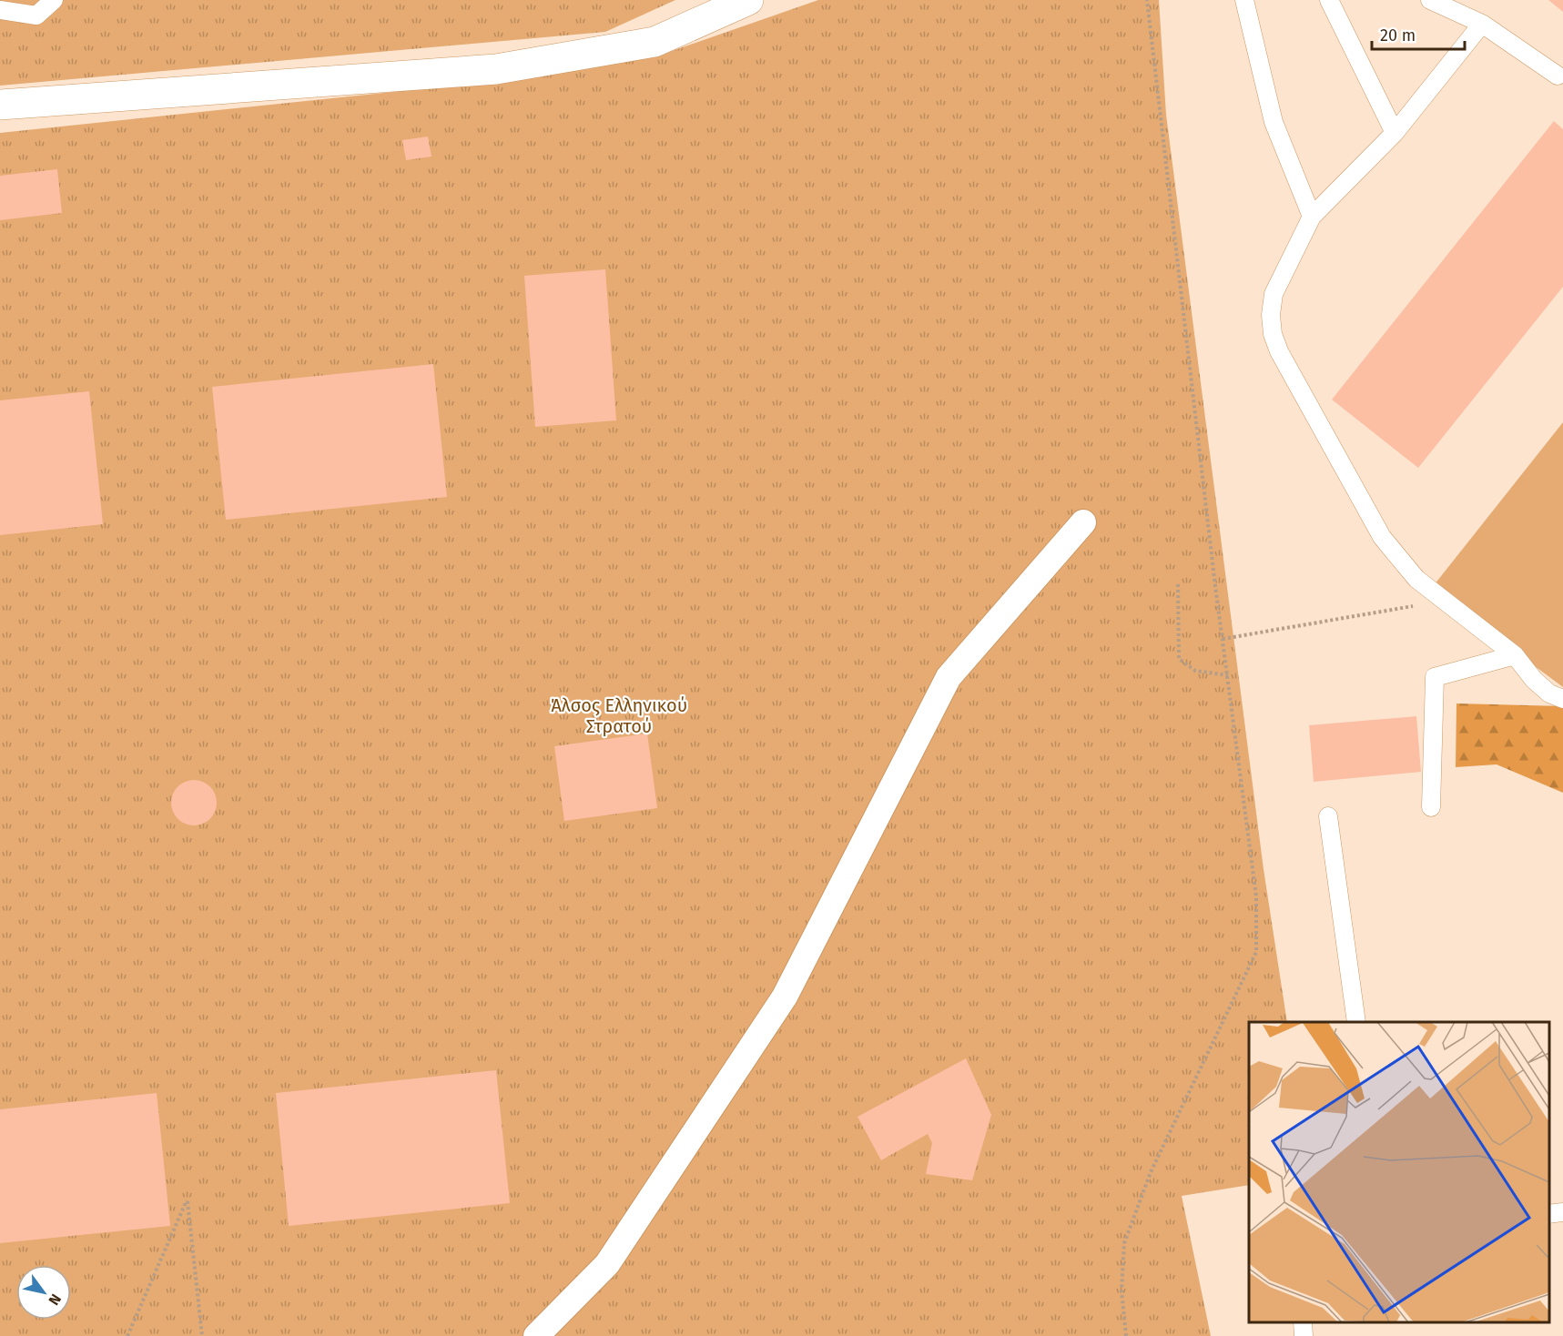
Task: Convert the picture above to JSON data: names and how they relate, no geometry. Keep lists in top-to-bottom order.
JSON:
{
  "parks": ["Άλσος Ελληνικού Στρατού"],
  "scale_bar": "20 m",
  "north": "bottom right"
}
